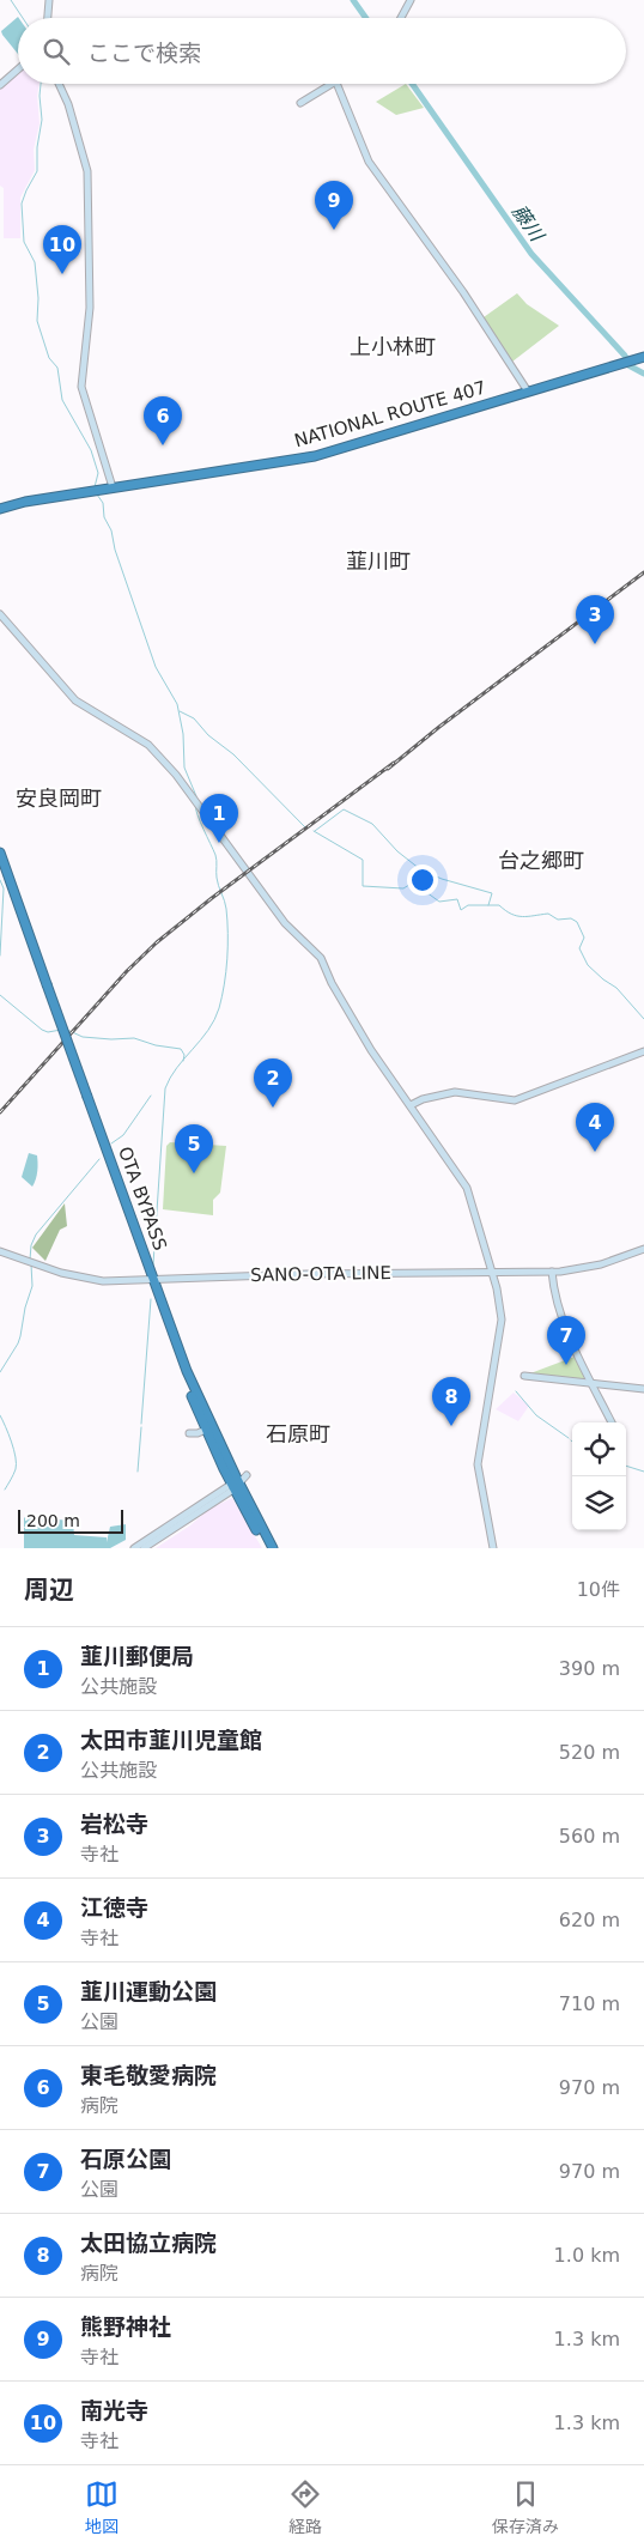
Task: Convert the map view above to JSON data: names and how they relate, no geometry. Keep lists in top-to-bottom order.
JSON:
{
  "streets": {
    "highway": ["NATIONAL ROUTE 407", "OTA BYPASS"],
    "street": ["SANO-OTA LINE"]
  },
  "crossings": [
    ["OTA BYPASS", "SANO-OTA LINE"]
  ],
  "districts": [
    "上小林町",
    "韮川町",
    "安良岡町",
    "台之郷町",
    "石原町"
  ],
  "water": ["藤川"],
  "scale_bar": "200 m",
  "page": {
    "search": "ここで検索",
    "pins": [
      "9",
      "10",
      "6",
      "3",
      "1",
      "2",
      "4",
      "5",
      "7",
      "8"
    ],
    "scale": "200 m",
    "heading": ["周辺", "10件"],
    "list": [
      {
        "mark": "1",
        "name": "韮川郵便局",
        "note": "公共施設",
        "value": "390 m"
      },
      {
        "mark": "2",
        "name": "太田市韮川児童館",
        "note": "公共施設",
        "value": "520 m"
      },
      {
        "mark": "3",
        "name": "岩松寺",
        "note": "寺社",
        "value": "560 m"
      },
      {
        "mark": "4",
        "name": "江徳寺",
        "note": "寺社",
        "value": "620 m"
      },
      {
        "mark": "5",
        "name": "韮川運動公園",
        "note": "公園",
        "value": "710 m"
      },
      {
        "mark": "6",
        "name": "東毛敬愛病院",
        "note": "病院",
        "value": "970 m"
      },
      {
        "mark": "7",
        "name": "石原公園",
        "note": "公園",
        "value": "970 m"
      },
      {
        "mark": "8",
        "name": "太田協立病院",
        "note": "病院",
        "value": "1.0 km"
      },
      {
        "mark": "9",
        "name": "熊野神社",
        "note": "寺社",
        "value": "1.3 km"
      },
      {
        "mark": "10",
        "name": "南光寺",
        "note": "寺社",
        "value": "1.3 km"
      }
    ],
    "nav": ["地図", "経路", "保存済み"]
  }
}
